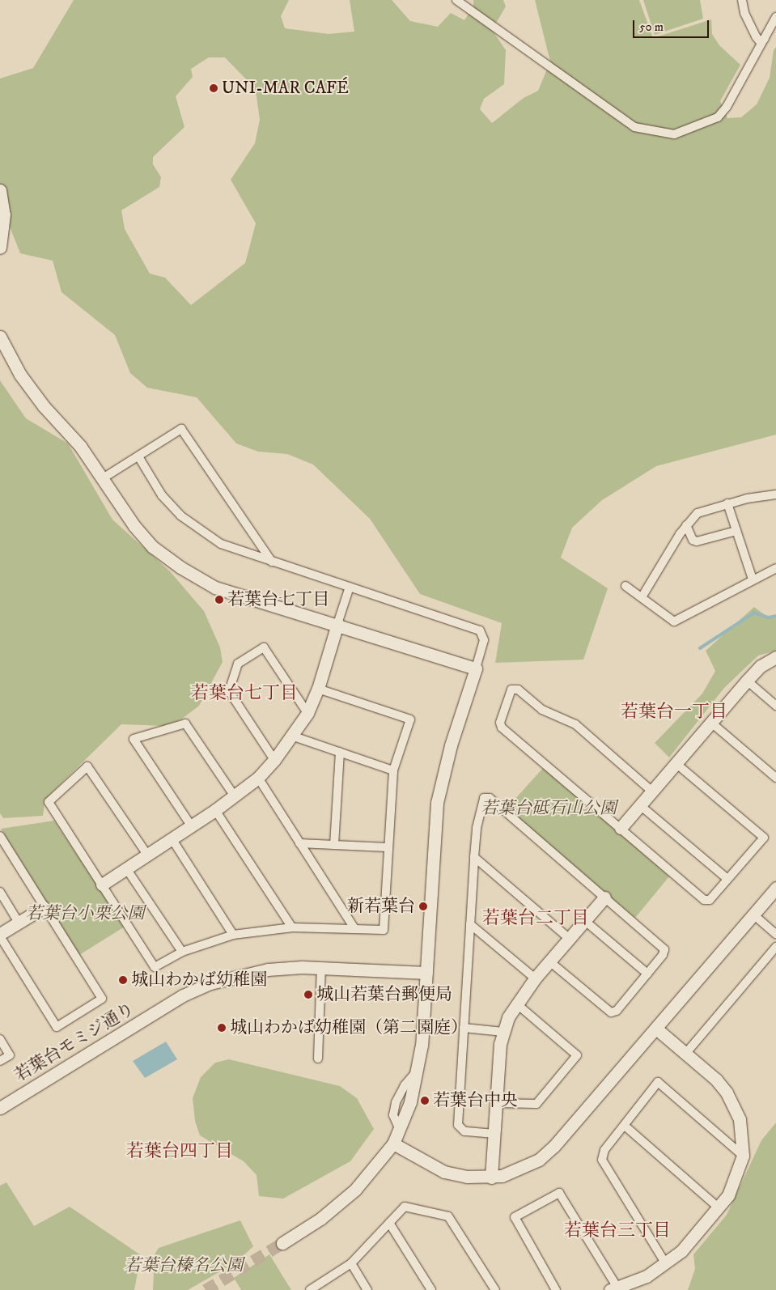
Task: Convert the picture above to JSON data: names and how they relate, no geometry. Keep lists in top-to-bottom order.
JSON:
{
  "streets": {
    "street": ["若葉台モミジ通り"]
  },
  "districts": [
    "若葉台七丁目",
    "若葉台一丁目",
    "若葉台二丁目",
    "若葉台四丁目",
    "若葉台三丁目"
  ],
  "parks": ["若葉台砥石山公園", "若葉台小栗公園", "若葉台榛名公園"],
  "places": [
    "UNI-MAR CAFÉ",
    "若葉台七丁目",
    "新若葉台",
    "城山わかば幼稚園",
    "城山若葉台郵便局",
    "城山わかば幼稚園（第二園庭）",
    "若葉台中央"
  ],
  "scale_bar": "50 m"
}
